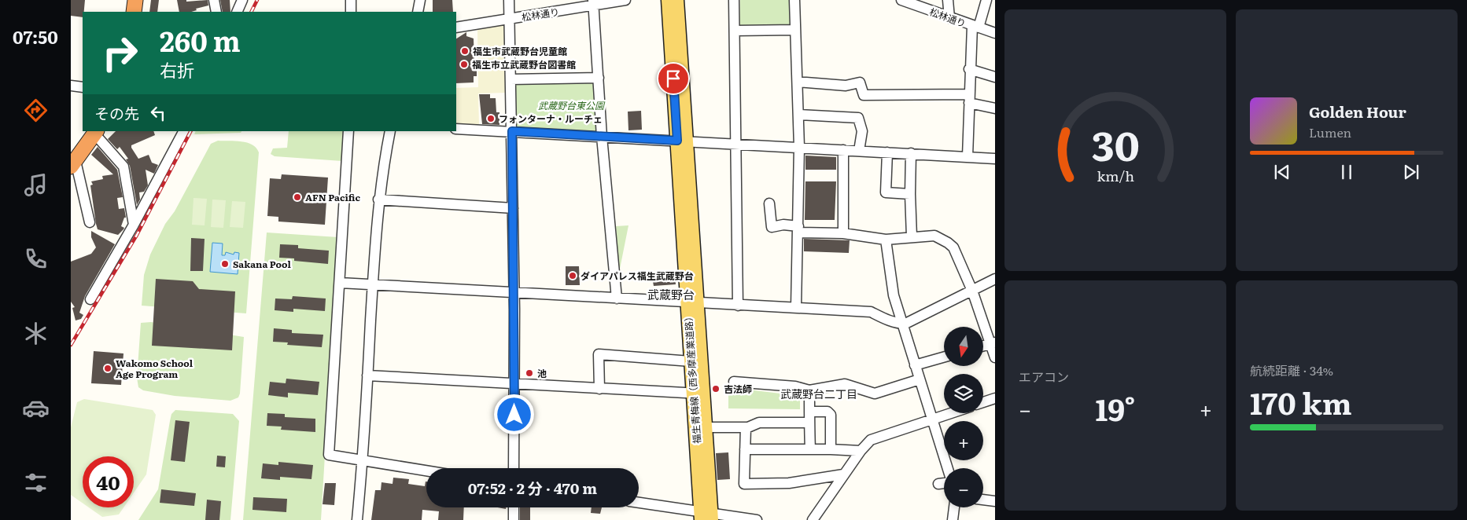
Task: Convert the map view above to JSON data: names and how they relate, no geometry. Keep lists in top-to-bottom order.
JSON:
{
  "streets": {
    "main road": ["福生青梅線（西多摩産業道路）"],
    "street": ["松林通り"]
  },
  "districts": ["武蔵野台", "武蔵野台二丁目"],
  "parks": ["武蔵野台東公園"],
  "places": [
    "福生市武蔵野台児童館",
    "福生市立武蔵野台図書館",
    "フォンターナ・ルーチェ",
    "AFN Pacific",
    "Sakana Pool",
    "ダイアパレス福生武蔵野台",
    "Wakomo School Age Program",
    "池",
    "吉法師"
  ],
  "north": "bottom",
  "page": {
    "tabs": "07:50",
    "turn": ["260 m", "右折"],
    "then": "その先",
    "song": ["Golden Hour", "Lumen"],
    "tile": [
      "エアコン",
      ["航続距離 · 34%", "170 km"]
    ],
    "map_buttons": ["+", "−"],
    "heat": ["−", "19°", "+"],
    "limit": "40",
    "trip": "07:52 · 2 分 · 470 m",
    "gauge": ["30", "km/h"]
  }
}
